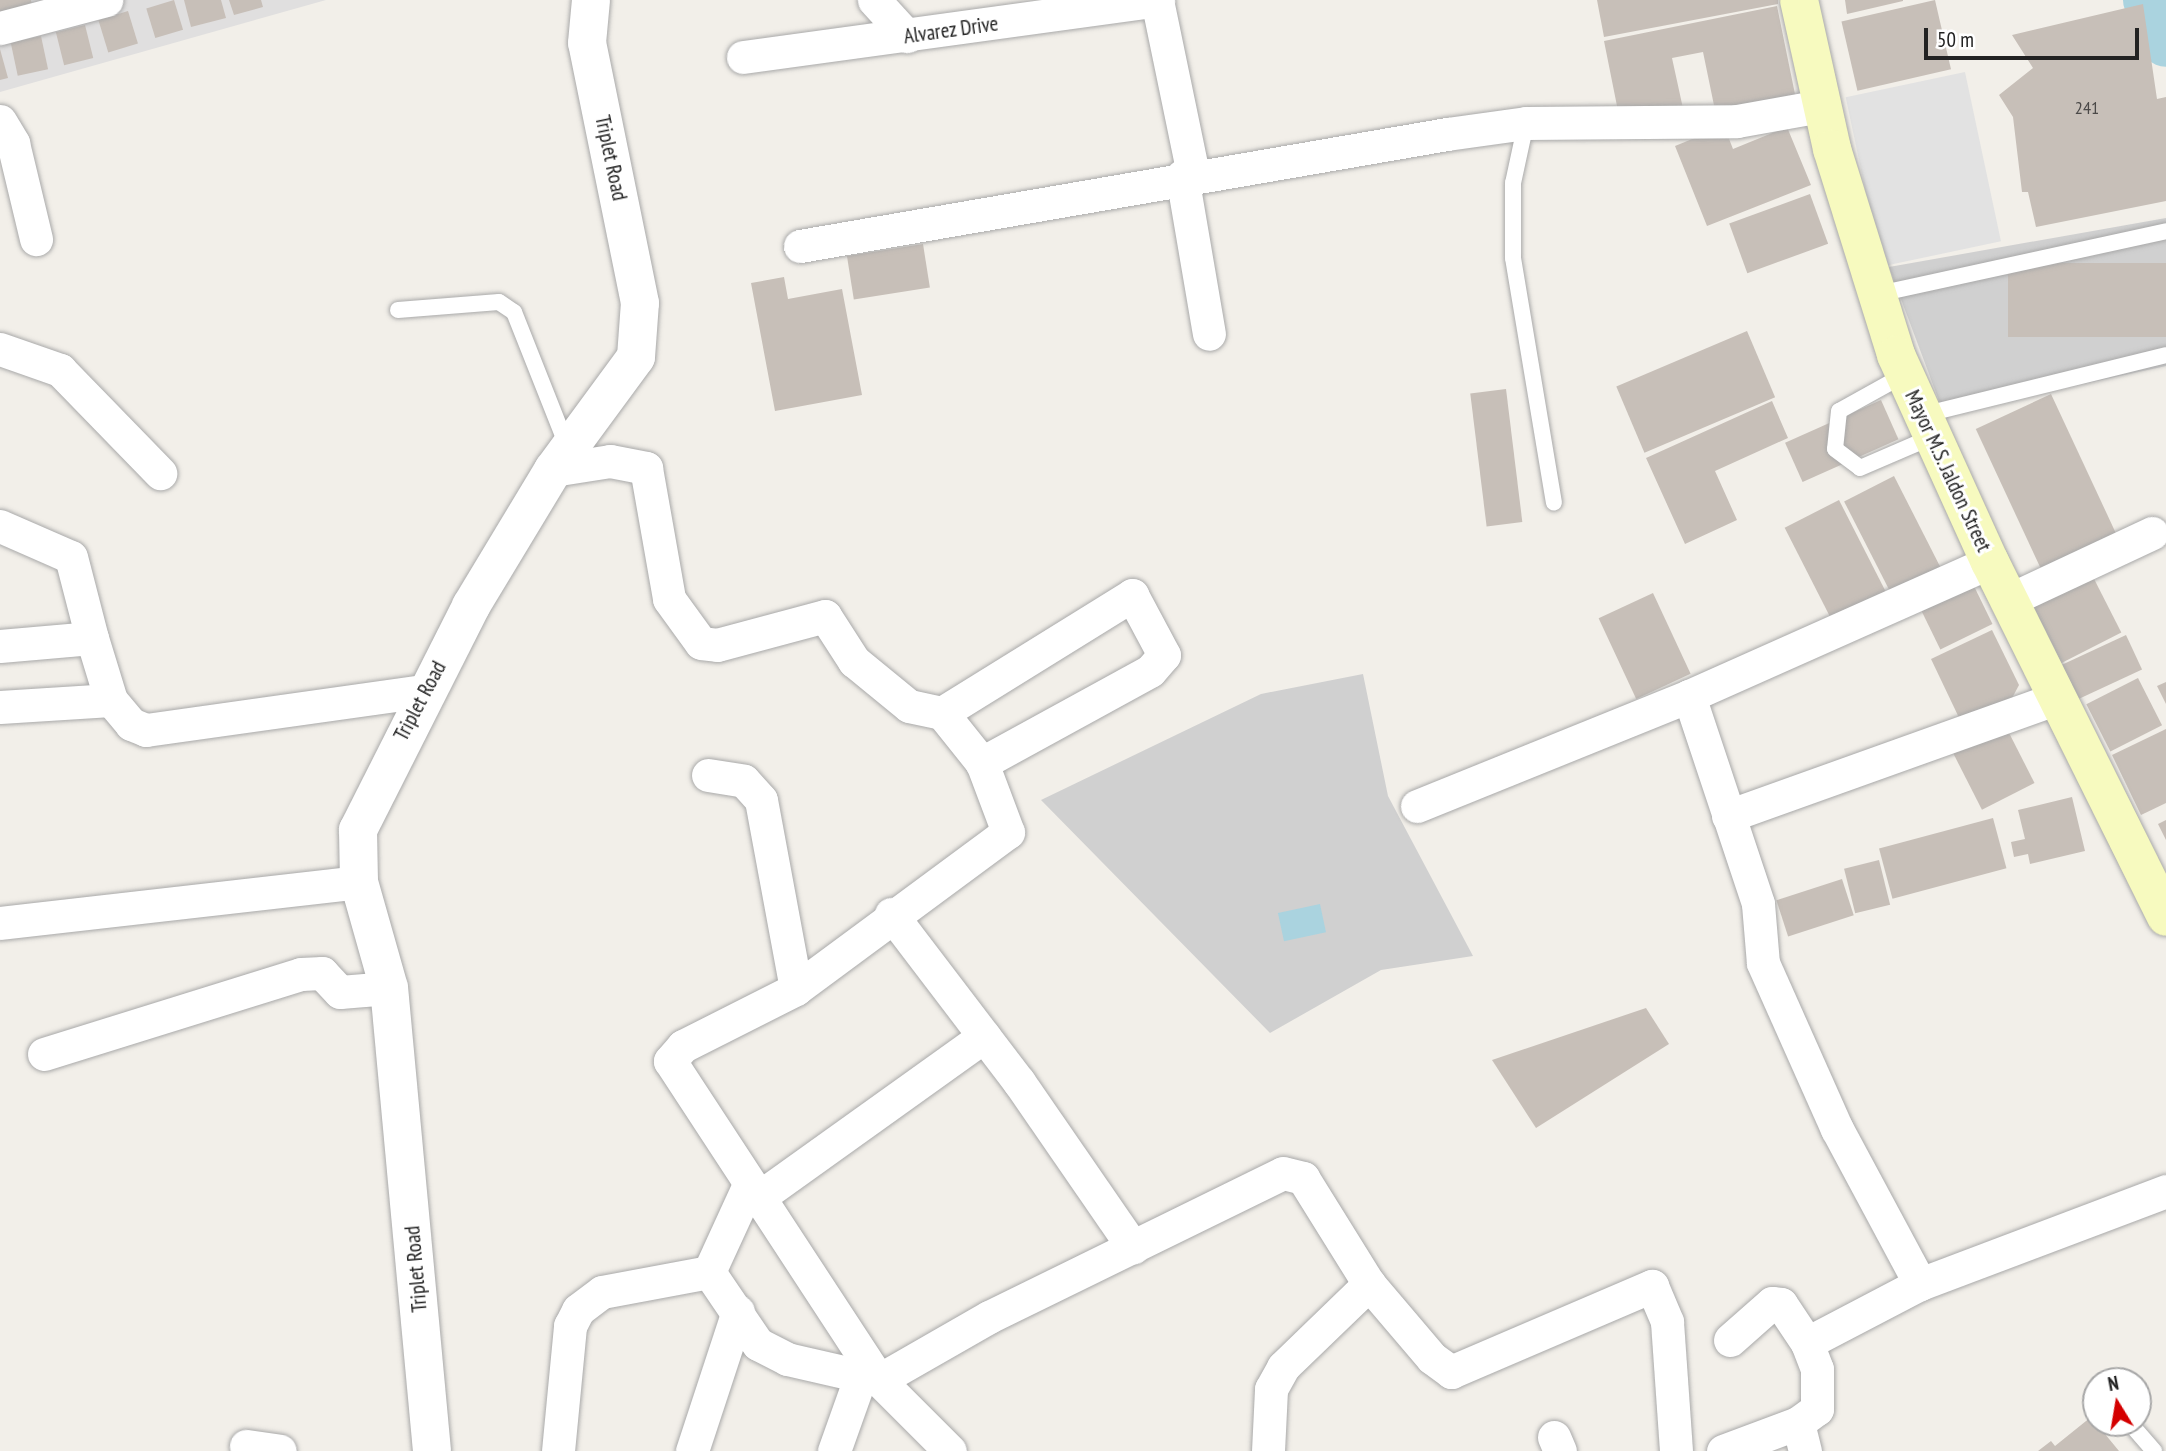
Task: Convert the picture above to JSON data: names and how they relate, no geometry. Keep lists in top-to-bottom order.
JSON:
{
  "streets": {
    "main road": ["Mayor M.S. Jaldon Street"],
    "street": ["Alvarez Drive", "Triplet Road"]
  },
  "house_numbers": ["241"],
  "scale_bar": "50 m",
  "north": "top"
}
